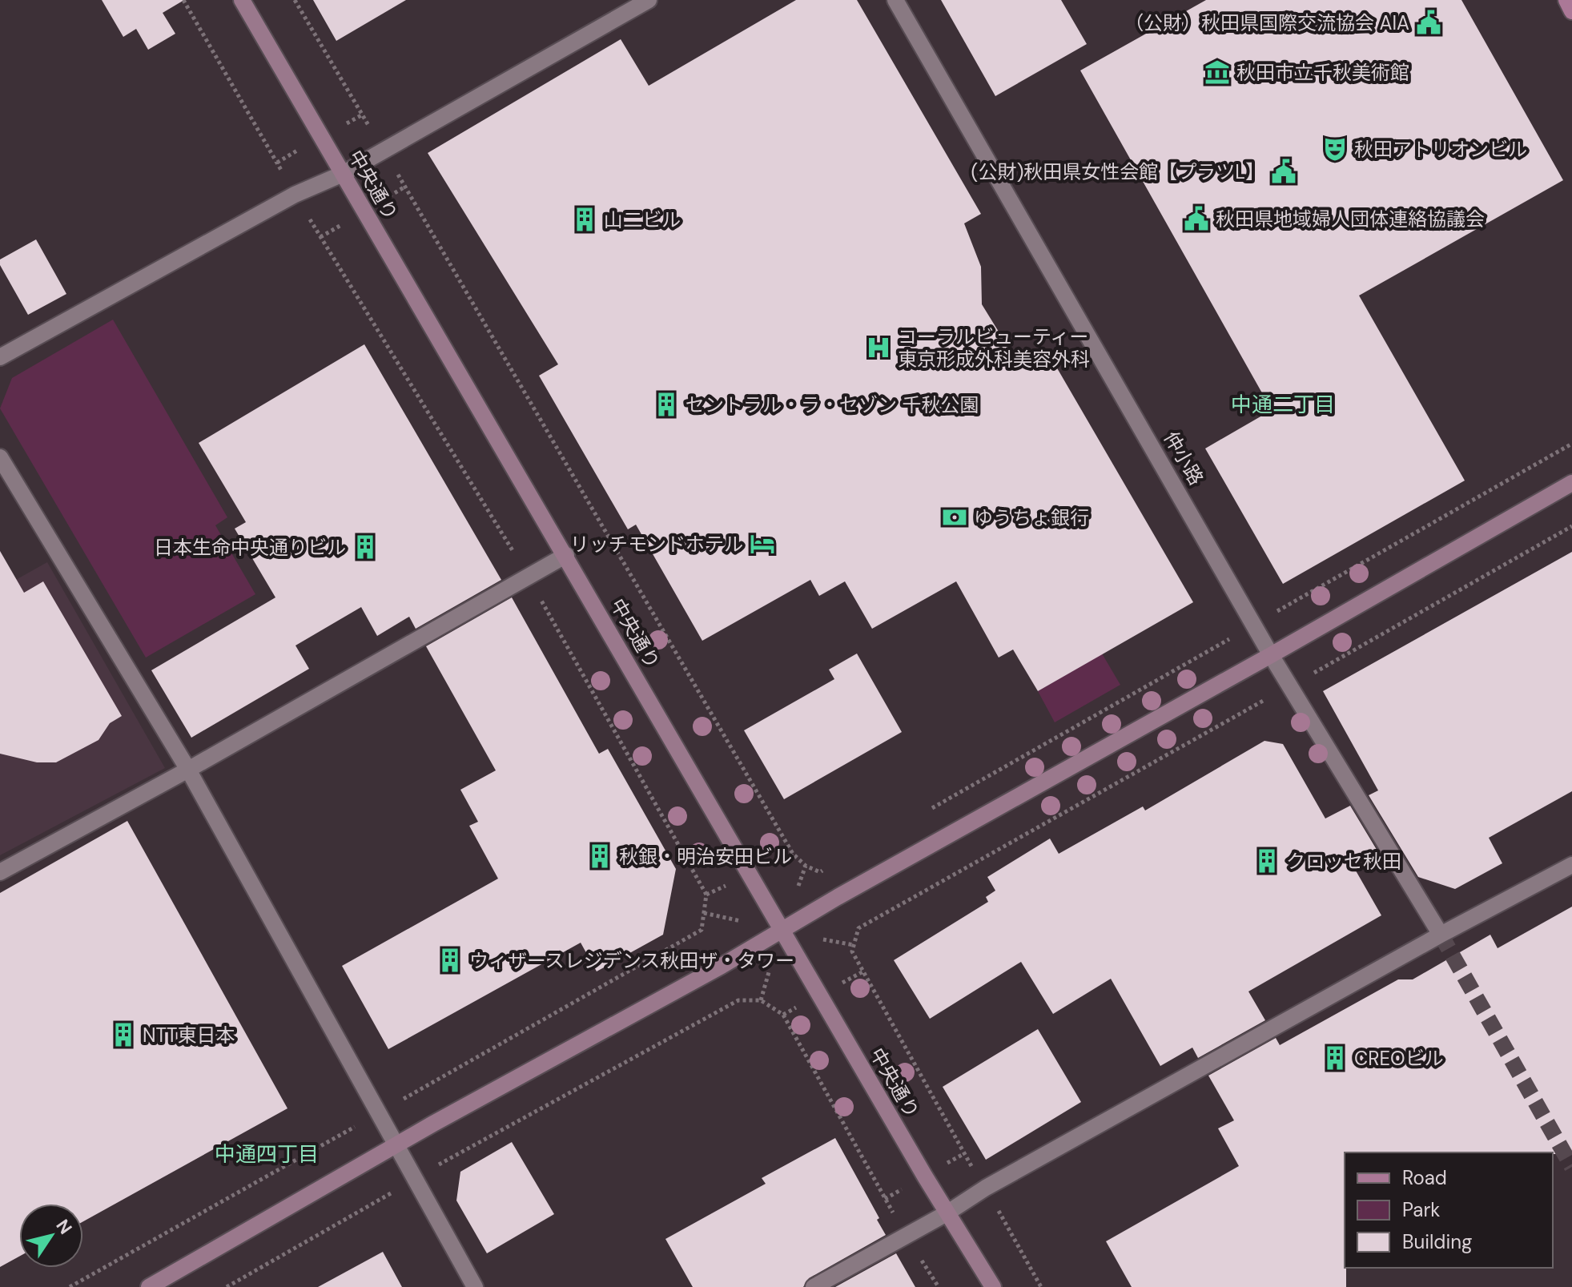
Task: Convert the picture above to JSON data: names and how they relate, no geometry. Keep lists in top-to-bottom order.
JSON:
{
  "streets": {
    "street": ["中央通り", "仲小路"]
  },
  "districts": ["中通二丁目", "中通四丁目"],
  "places": {
    "public building": ["（公財）秋田県国際交流協会 AIA", "(公財)秋田県女性会館【プラツL】", "秋田県地域婦人団体連絡協議会"],
    "museum": ["秋田市立千秋美術館"],
    "theatre": ["秋田アトリオンビル"],
    "building": [
      "山二ビル",
      "セントラル・ラ・セゾン 千秋公園",
      "日本生命中央通りビル",
      "秋銀・明治安田ビル",
      "クロッセ秋田",
      "ウィザースレジデンス秋田ザ・タワー",
      "NTT東日本",
      "CREOビル"
    ],
    "hospital": ["コーラルビューティー 東京形成外科美容外科"],
    "bank": ["ゆうちょ銀行"],
    "hotel": ["リッチモンドホテル"]
  },
  "legend": ["Road", "Park", "Building"],
  "north": "top right"
}
